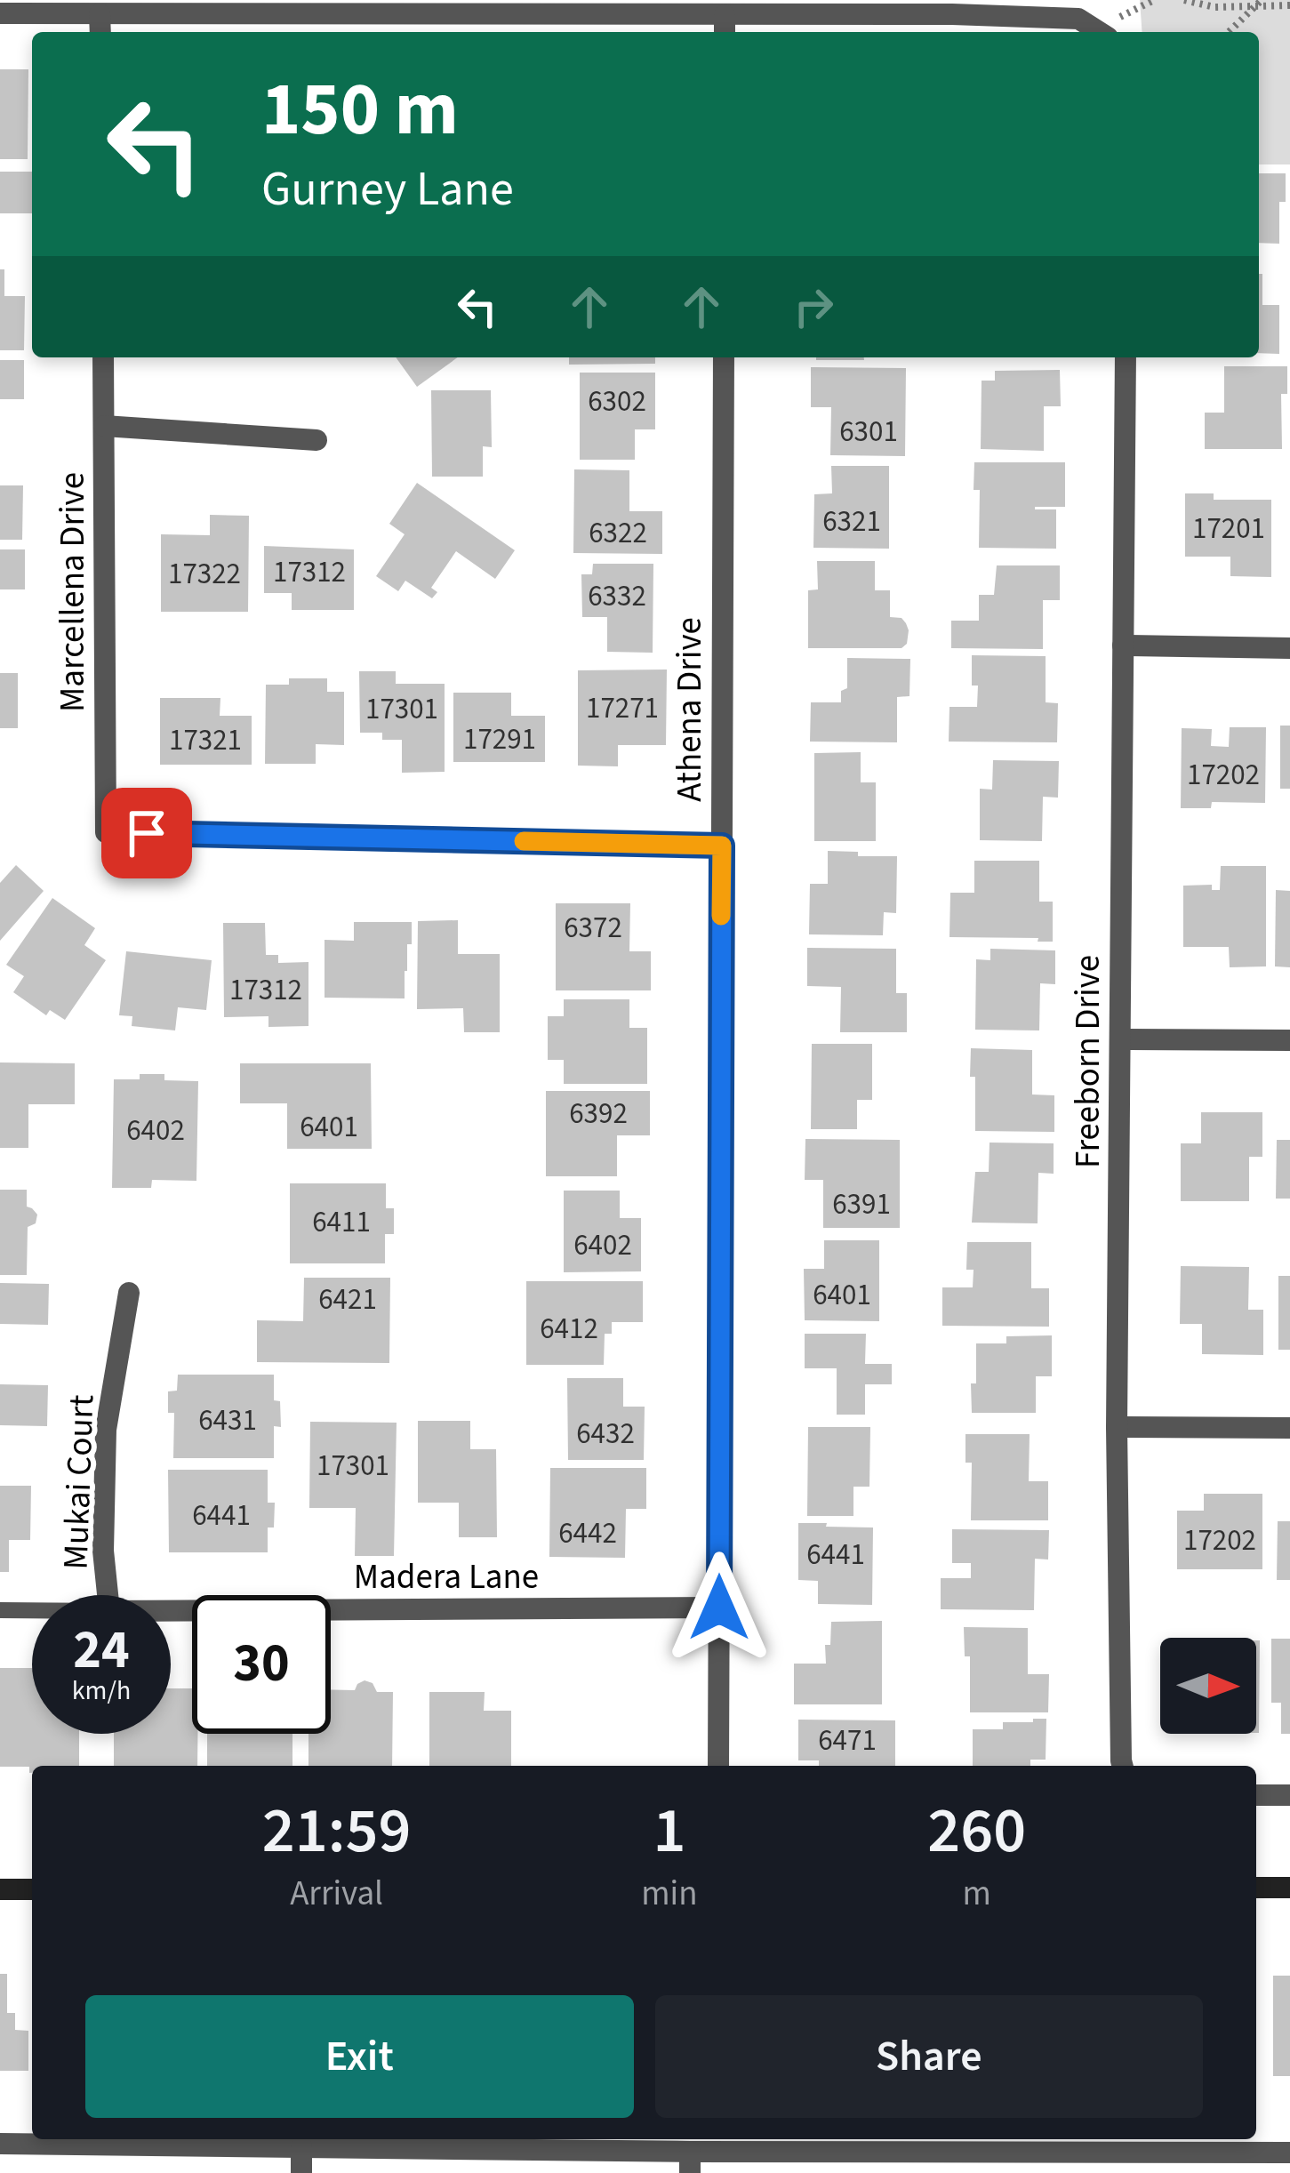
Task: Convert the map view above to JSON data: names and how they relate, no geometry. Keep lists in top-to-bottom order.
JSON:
{
  "streets": {
    "street": [
      "Marcellena Drive",
      "Athena Drive",
      "Freeborn Drive",
      "Mukai Court",
      "Madera Lane"
    ]
  },
  "crossings": [
    ["Marcellena Drive", "Athena Drive"],
    ["Athena Drive", "Madera Lane"]
  ],
  "house_numbers": [
    "6302",
    "6301",
    "6321",
    "17201",
    "6322",
    "17312",
    "17322",
    "6332",
    "17271",
    "17301",
    "17291",
    "17321",
    "17202",
    "6372",
    "17312",
    "6392",
    "6401",
    "6402",
    "6391",
    "6411",
    "6402",
    "6401",
    "6421",
    "6412",
    "6431",
    "6432",
    "17301",
    "6441",
    "6442",
    "17202",
    "6441",
    "6471"
  ],
  "north": "right",
  "page": {
    "turn": ["150 m", "Gurney Lane"],
    "speed": "24 km/h",
    "limit": "30",
    "eta": [
      "21:59",
      "Arrival",
      "1",
      "min",
      "260",
      "m"
    ],
    "buttons": ["Exit", "Share"]
  }
}
